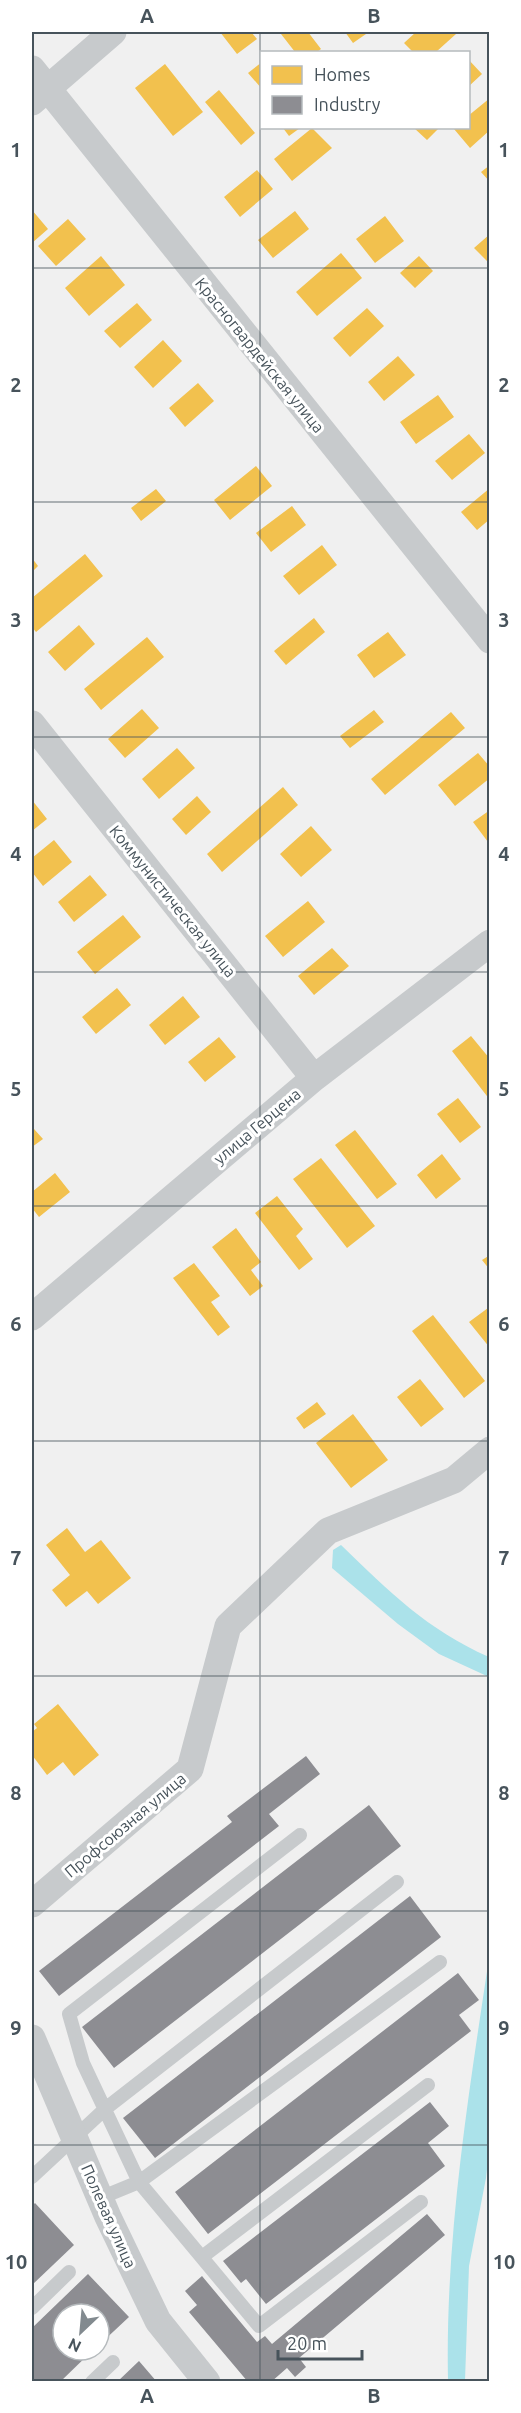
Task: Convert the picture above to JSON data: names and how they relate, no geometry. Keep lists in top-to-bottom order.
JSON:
{
  "streets": {
    "street": [
      "Красногвардейская улица",
      "Коммунистическая улица",
      "улица Герцена",
      "Профсоюзная улица",
      "Полевая улица"
    ]
  },
  "crossings": [
    ["Коммунистическая улица", "улица Герцена"]
  ],
  "legend": ["Homes", "Industry"],
  "scale_bar": "20 m",
  "north": "bottom left",
  "grid": {
    "columns": ["A", "B"],
    "rows": [
      "1",
      "2",
      "3",
      "4",
      "5",
      "6",
      "7",
      "8",
      "9",
      "10"
    ]
  }
}
